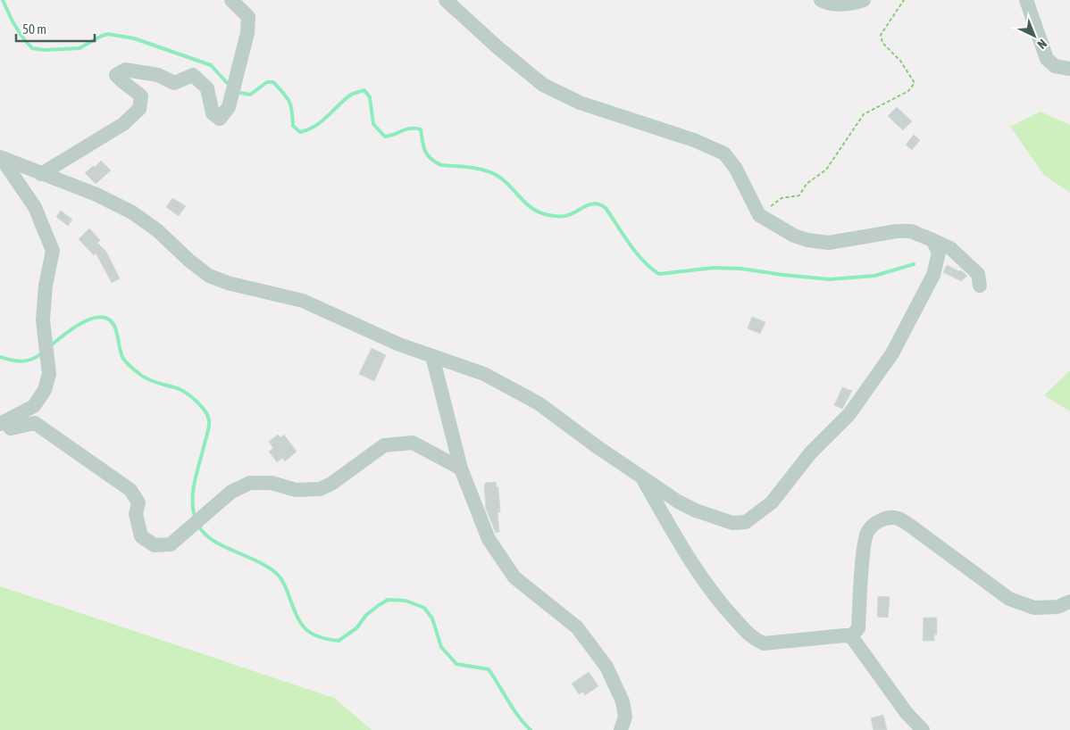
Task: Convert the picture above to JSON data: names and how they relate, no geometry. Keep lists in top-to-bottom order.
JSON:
{
  "scale_bar": "50 m",
  "north": "bottom right"
}
